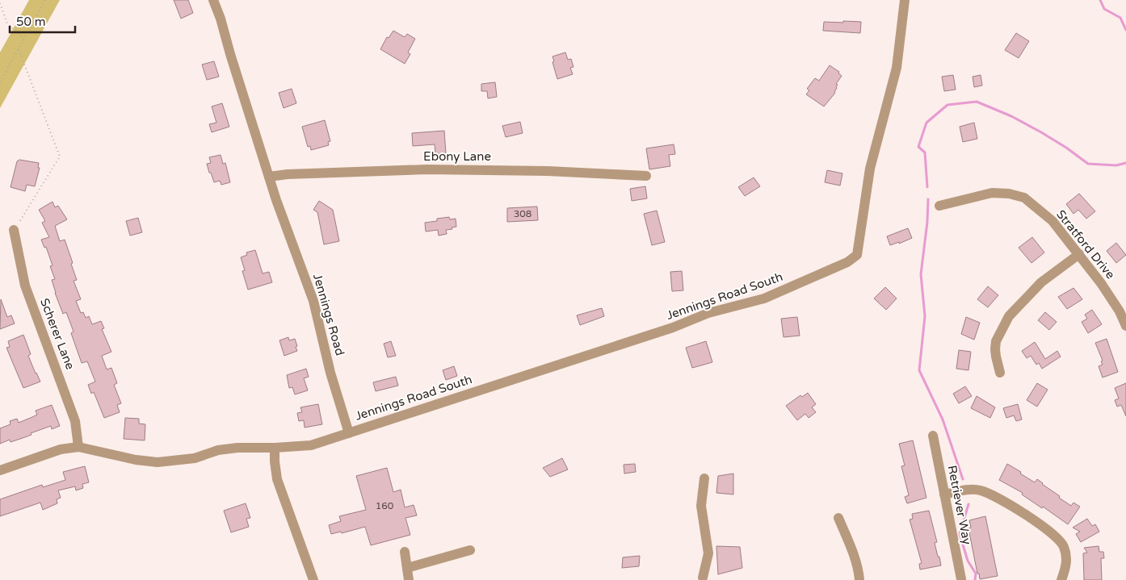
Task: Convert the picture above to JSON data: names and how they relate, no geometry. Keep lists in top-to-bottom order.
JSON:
{
  "streets": {
    "street": [
      "Ebony Lane",
      "Stratford Drive",
      "Jennings Road South",
      "Jennings Road",
      "Scherer Lane",
      "Retriever Way"
    ]
  },
  "crossings": [
    ["Ebony Lane", "Jennings Road"],
    ["Jennings Road South", "Jennings Road"]
  ],
  "house_numbers": ["308", "160"],
  "scale_bar": "50 m"
}
